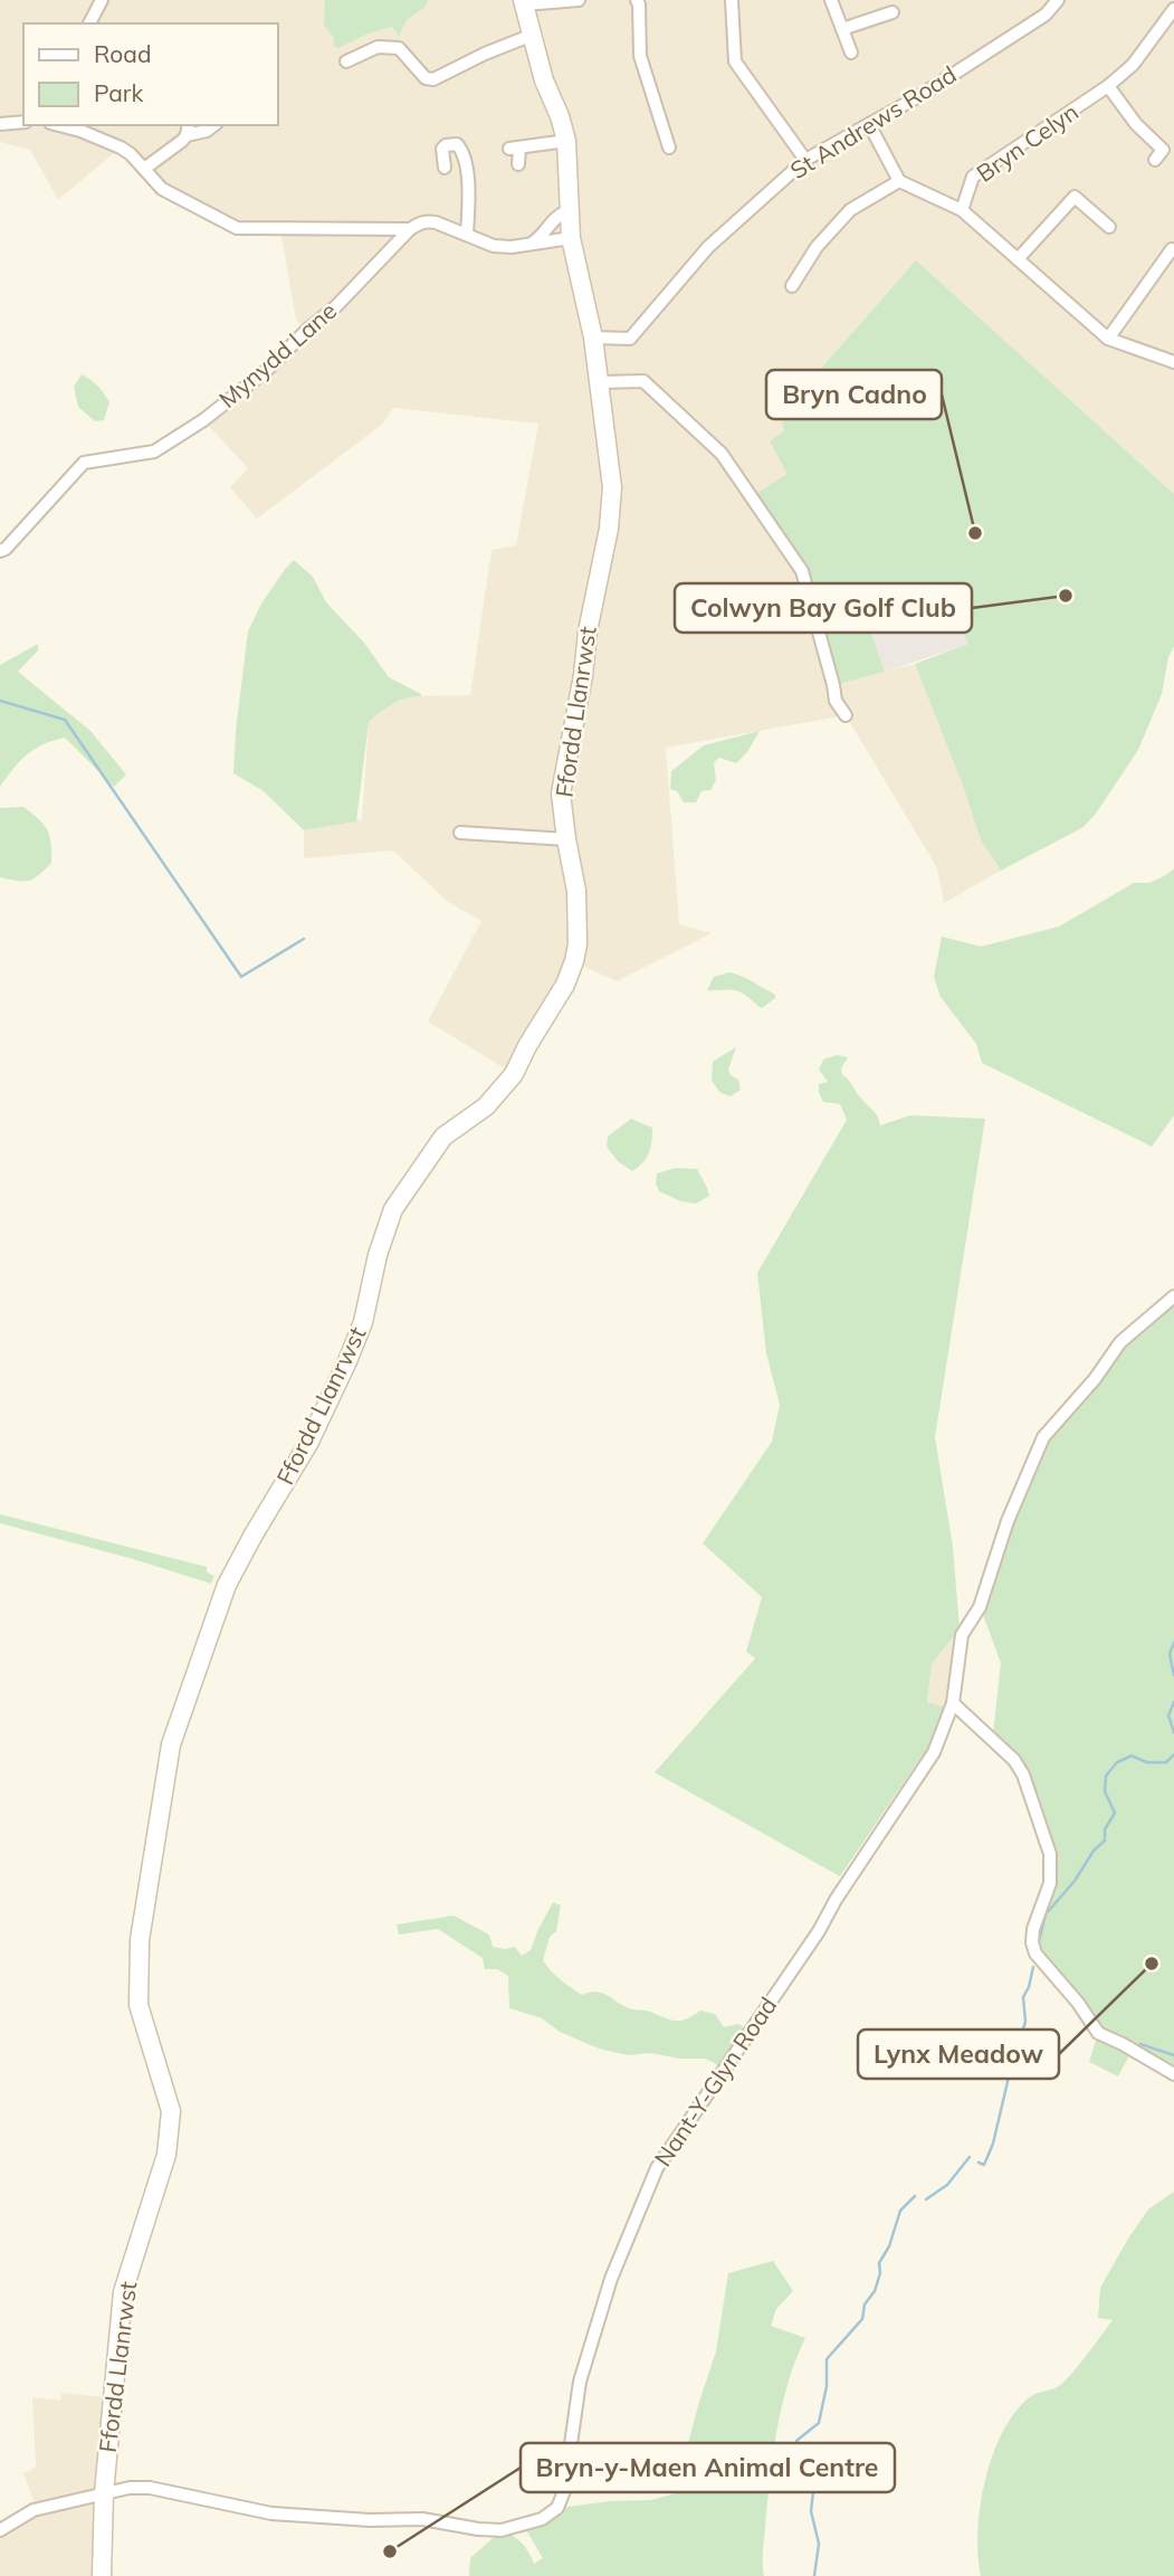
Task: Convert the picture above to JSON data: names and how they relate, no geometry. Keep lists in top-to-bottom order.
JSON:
{
  "streets": {
    "main road": ["Ffordd Llanrwst"],
    "street": [
      "St Andrews Road",
      "Bryn Celyn",
      "Mynydd Lane",
      "Nant-Y-Glyn Road"
    ]
  },
  "crossings": [
    ["St Andrews Road", "Ffordd Llanrwst"],
    ["Ffordd Llanrwst", "Nant-Y-Glyn Road"]
  ],
  "places": [
    "Bryn Cadno",
    "Colwyn Bay Golf Club",
    "Lynx Meadow",
    "Bryn-y-Maen Animal Centre"
  ],
  "legend": ["Road", "Park"]
}
